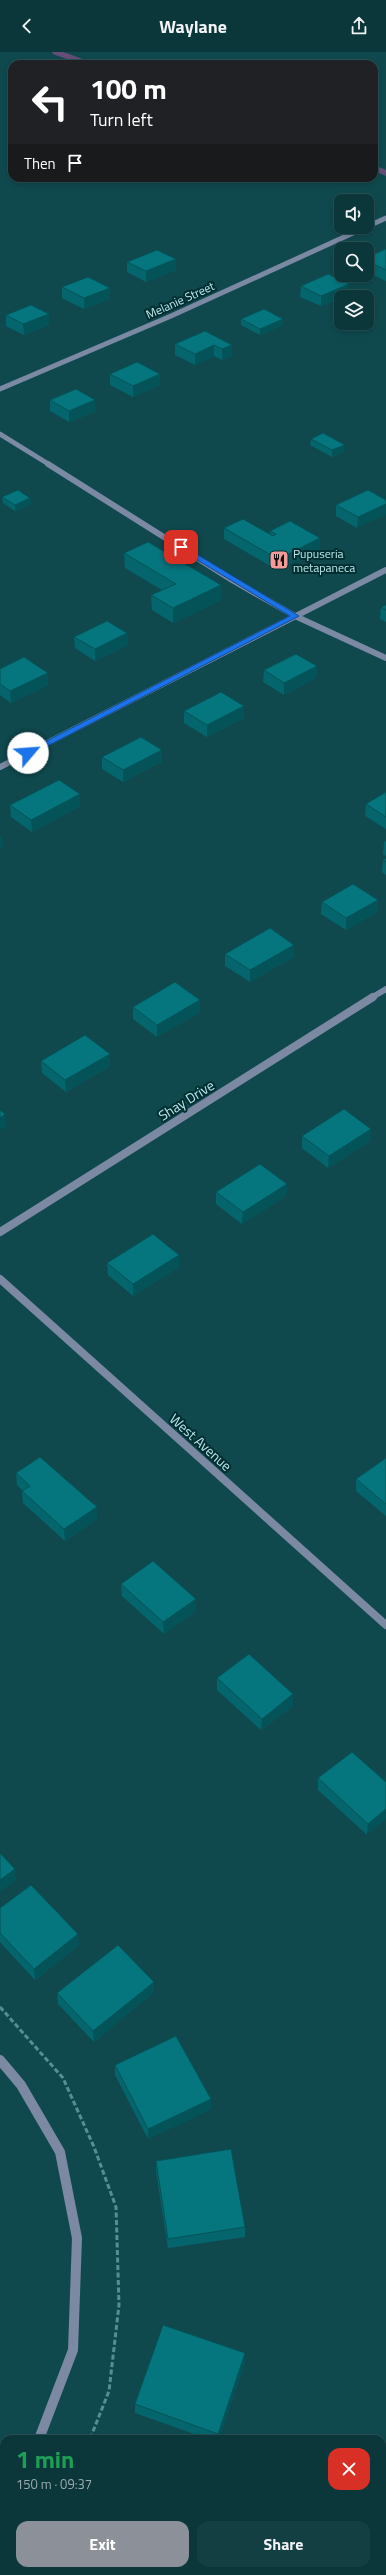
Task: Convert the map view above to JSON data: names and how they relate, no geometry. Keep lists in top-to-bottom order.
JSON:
{
  "streets": {
    "street": ["Melanie Street", "Shay Drive", "West Avenue"]
  },
  "places": {
    "restaurant": ["Pupuseria metapaneca"]
  },
  "page": {
    "header": "Waylane",
    "turn": ["100 m", "Turn left"],
    "then": "Then",
    "heading": ["1 min", "150 m · 09:37"],
    "buttons": ["Exit", "Share"]
  }
}
